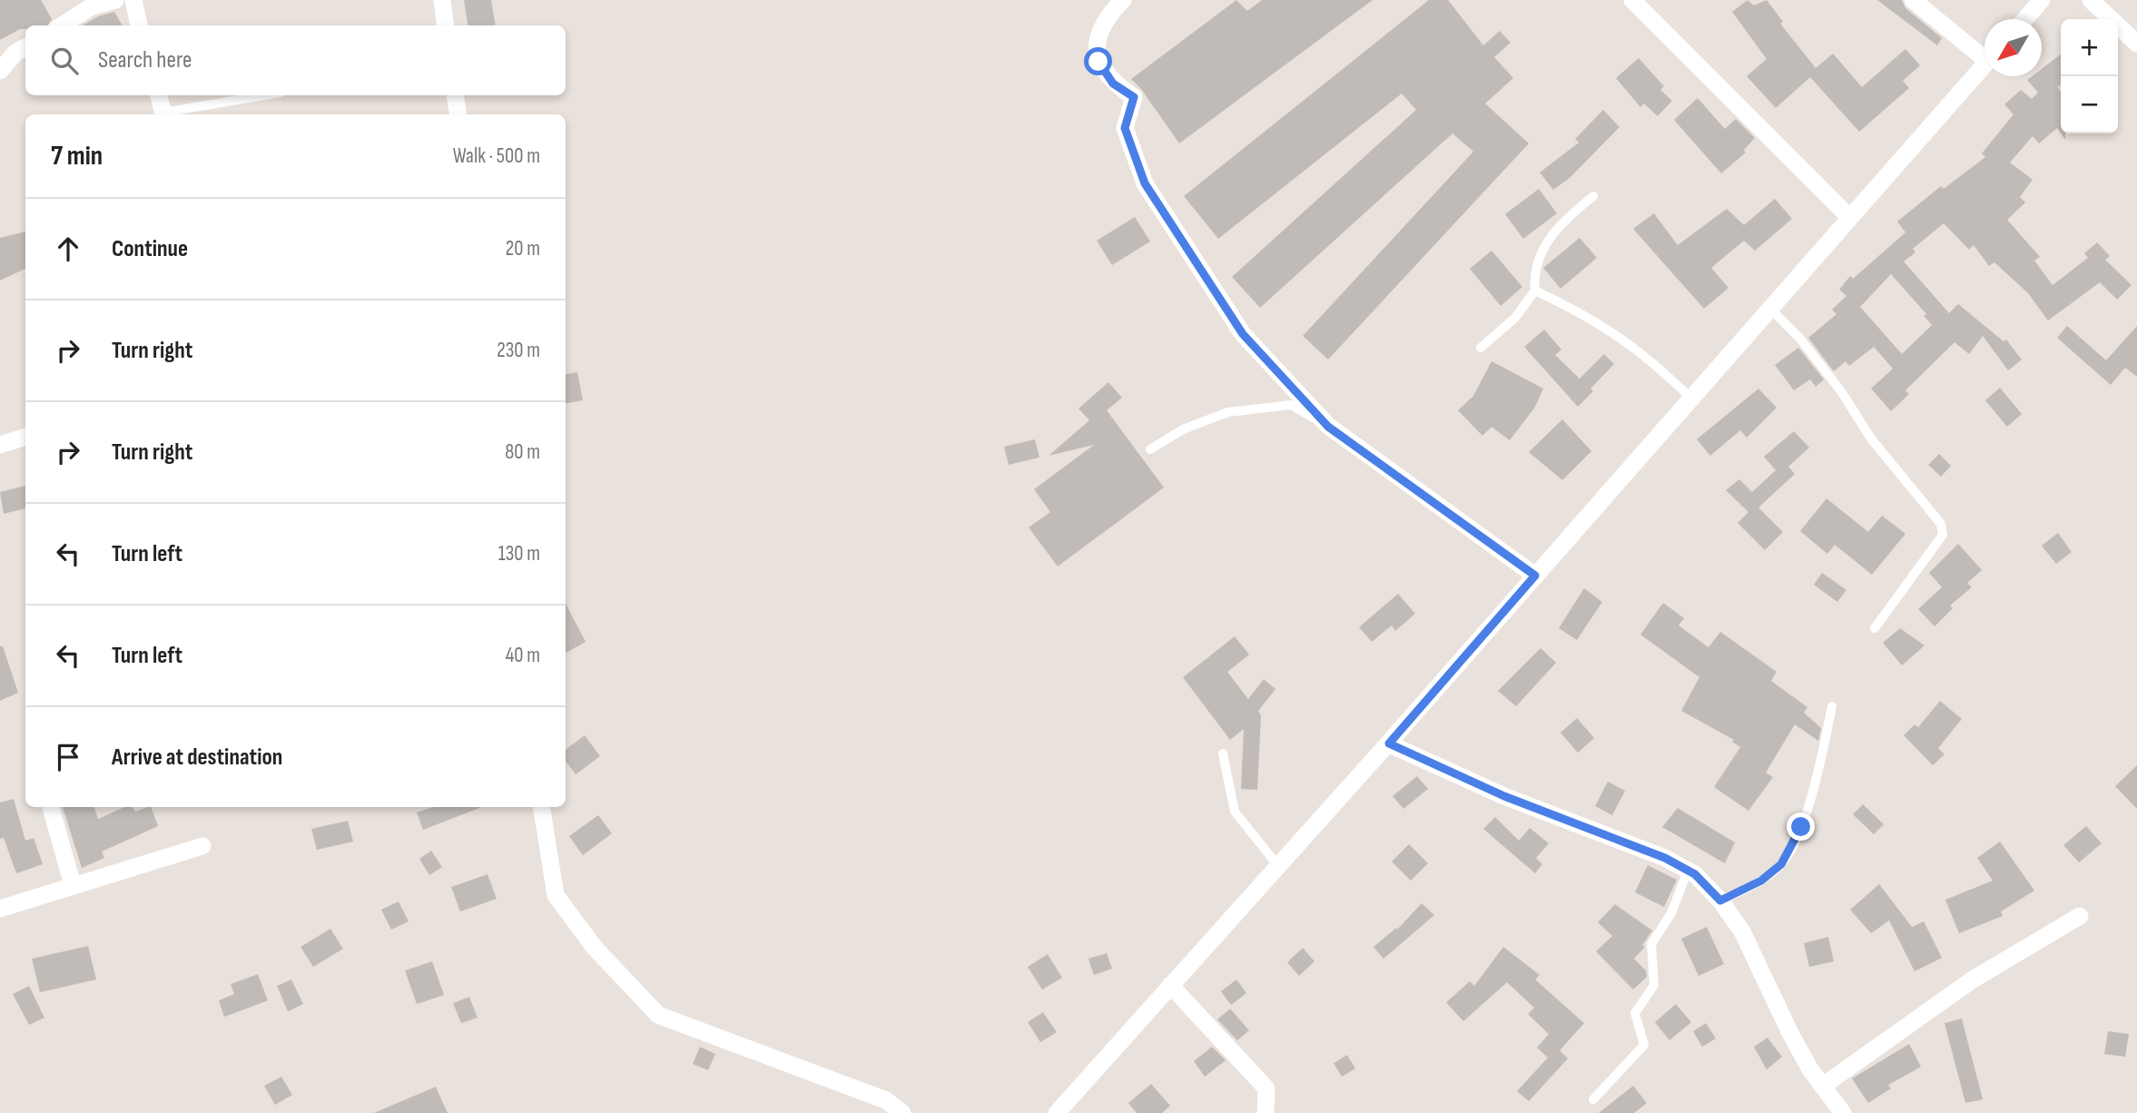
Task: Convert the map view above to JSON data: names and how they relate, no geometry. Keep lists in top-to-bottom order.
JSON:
{
  "north": "bottom left",
  "page": {
    "map_buttons": ["+", "−"],
    "search": "Search here",
    "heading": ["7 min", "Walk · 500 m"],
    "list": [
      ["Continue", "20 m"],
      ["Turn right", "230 m"],
      ["Turn right", "80 m"],
      ["Turn left", "130 m"],
      ["Turn left", "40 m"],
      "Arrive at destination"
    ]
  }
}
